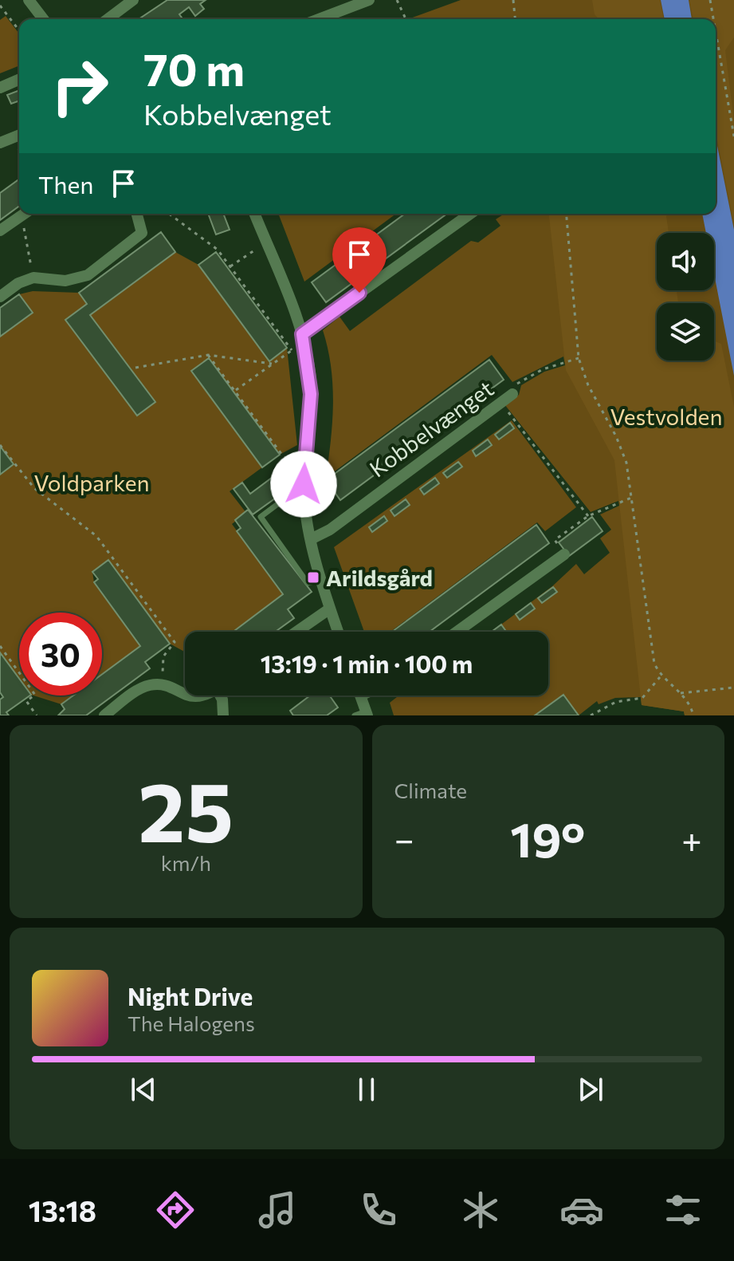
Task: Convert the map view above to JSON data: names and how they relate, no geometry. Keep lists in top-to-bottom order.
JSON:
{
  "streets": {
    "street": ["Kobbelvænget"]
  },
  "parks": ["Vestvolden", "Voldparken"],
  "places": {
    "transit": ["Arildsgård"]
  },
  "page": {
    "turn": ["70 m", "Kobbelvænget"],
    "then": "Then",
    "limit": "30",
    "trip": "13:19 · 1 min · 100 m",
    "tile": [
      ["25", "km/h"],
      "Climate"
    ],
    "heat": ["−", "19°", "+"],
    "song": ["Night Drive", "The Halogens"],
    "tabs": "13:18"
  }
}
